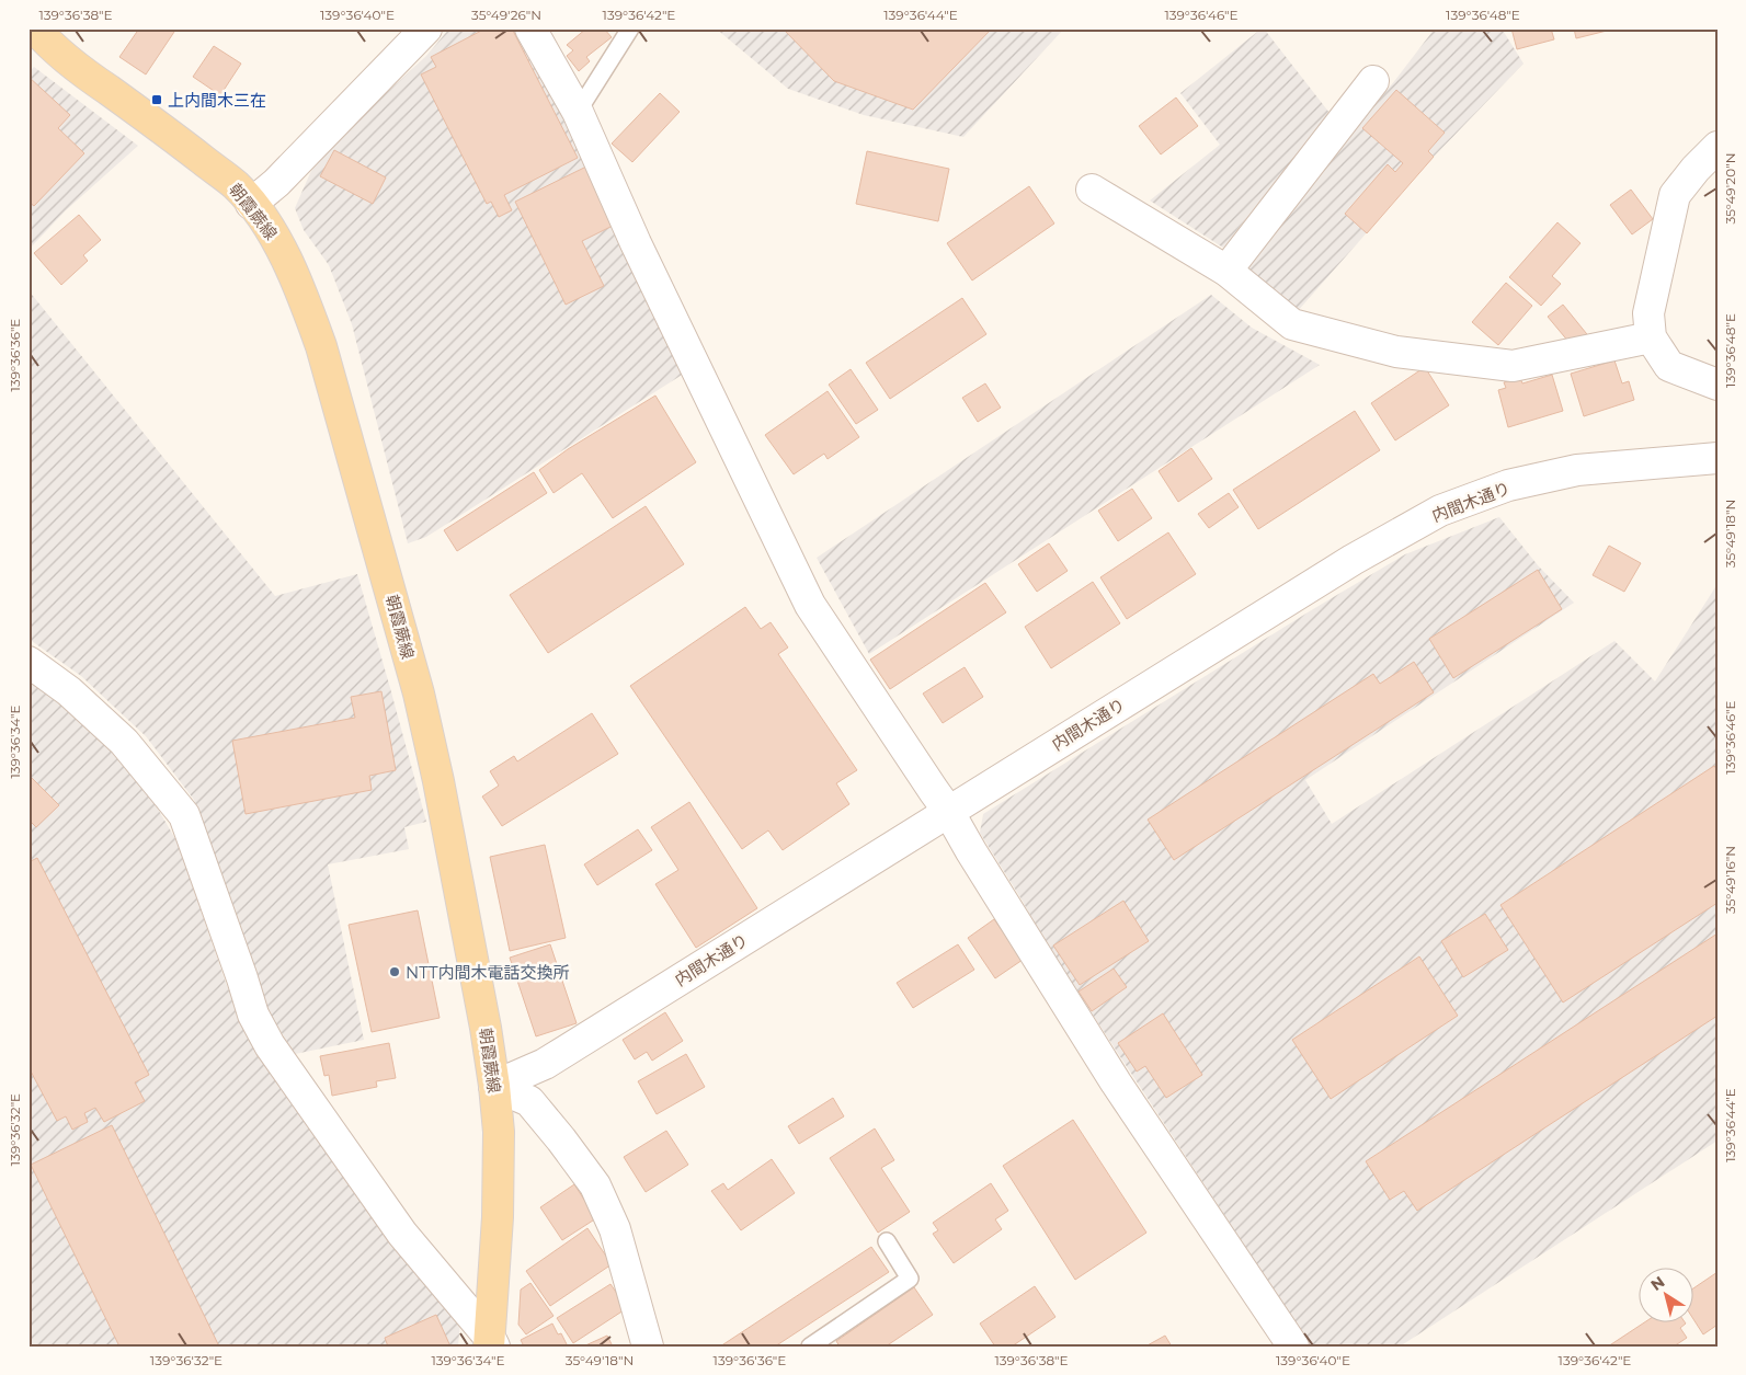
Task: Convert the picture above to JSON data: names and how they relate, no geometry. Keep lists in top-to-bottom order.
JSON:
{
  "streets": {
    "main road": ["朝霞蕨線"],
    "street": ["内間木通り"]
  },
  "crossings": [
    ["朝霞蕨線", "内間木通り"]
  ],
  "places": {
    "transit": ["上内間木三在"],
    "other": ["NTT内間木電話交換所"]
  },
  "north": "top left",
  "coordinates": [
    "139°36'38\"E",
    "139°36'40\"E",
    "35°49'26\"N",
    "139°36'42\"E",
    "139°36'44\"E",
    "139°36'46\"E",
    "139°36'48\"E",
    "35°49'20\"N",
    "139°36'36\"E",
    "35°49'18\"N",
    "139°36'34\"E",
    "35°49'16\"N",
    "139°36'32\"E"
  ]
}
